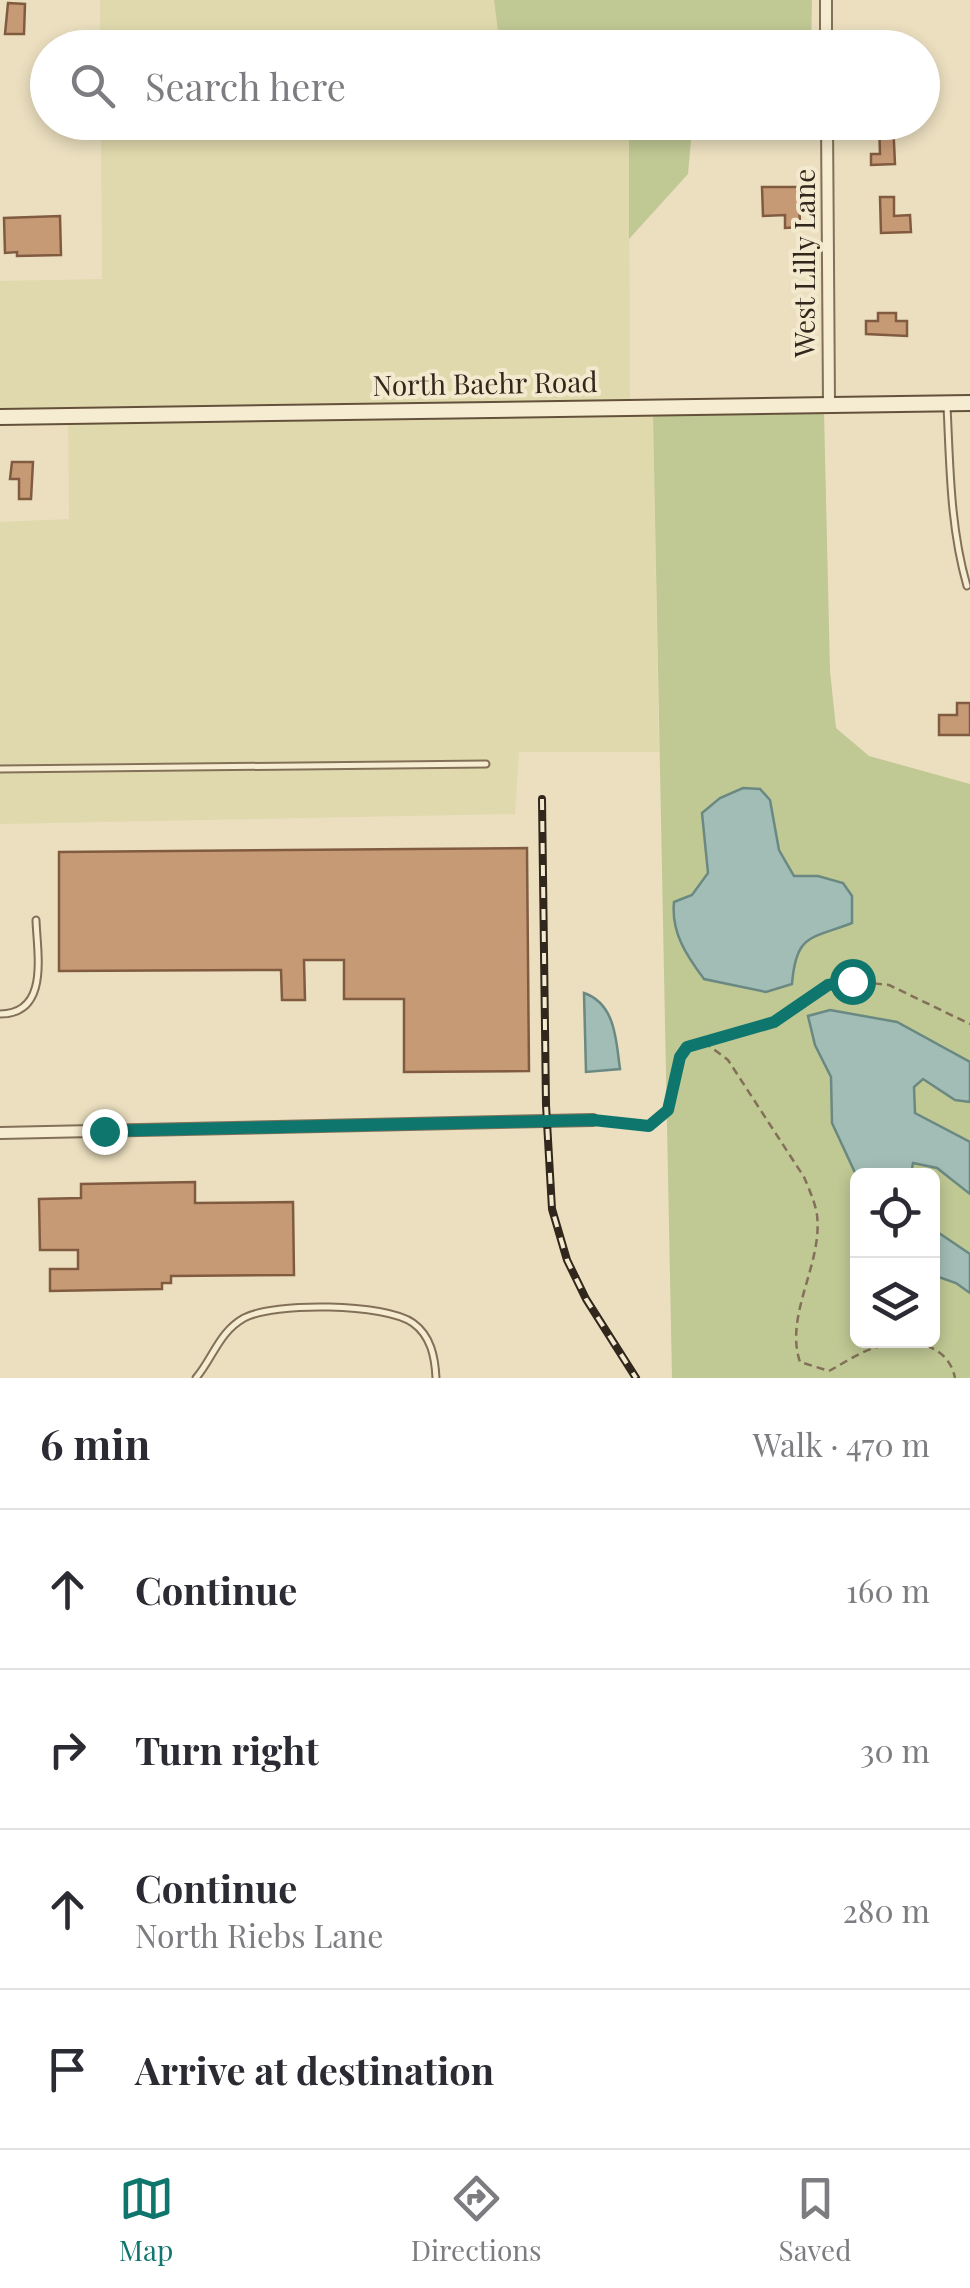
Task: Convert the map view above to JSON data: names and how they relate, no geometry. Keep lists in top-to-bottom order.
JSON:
{
  "streets": {
    "street": ["West Lilly Lane", "North Baehr Road"]
  },
  "crossings": [
    ["West Lilly Lane", "North Baehr Road"]
  ],
  "page": {
    "search": "Search here",
    "heading": ["6 min", "Walk · 470 m"],
    "list": [
      ["Continue", "160 m"],
      ["Turn right", "30 m"],
      ["Continue", "North Riebs Lane", "280 m"],
      "Arrive at destination"
    ],
    "nav": ["Map", "Directions", "Saved"]
  }
}
